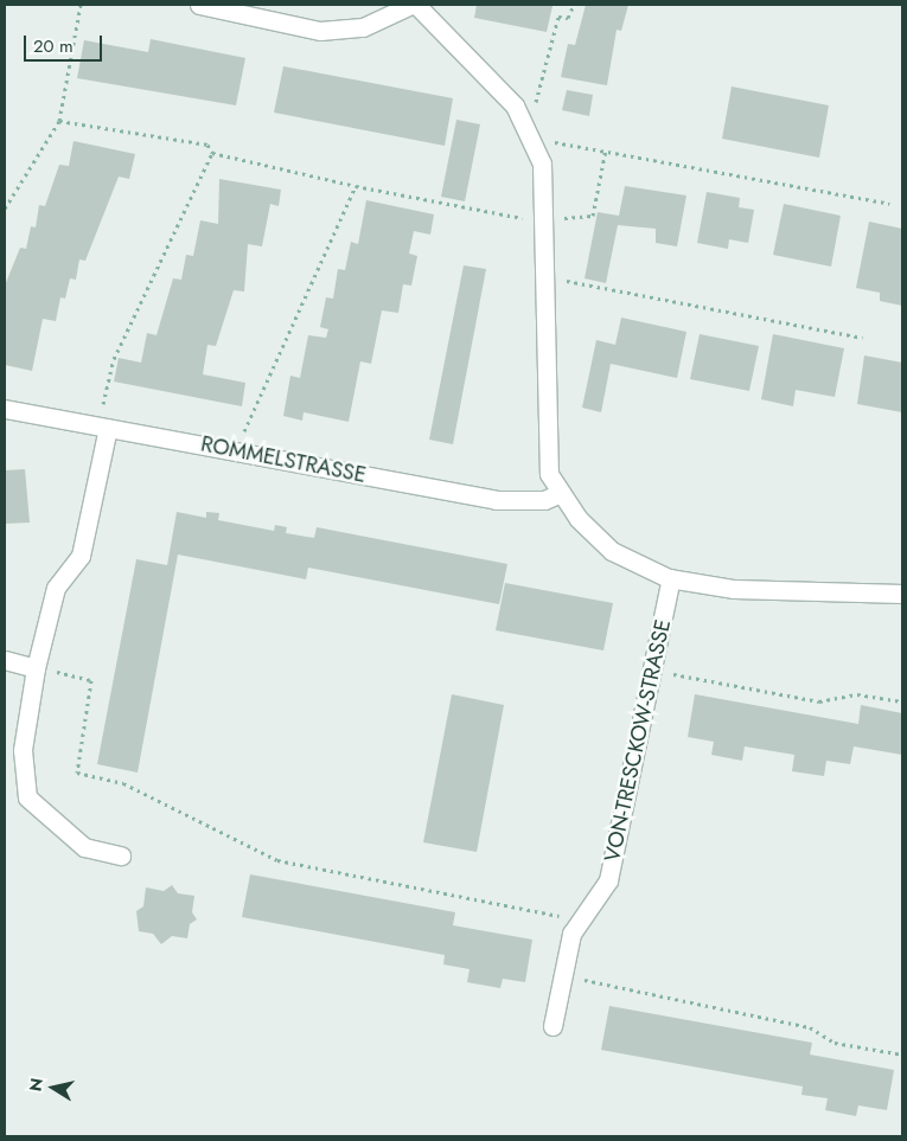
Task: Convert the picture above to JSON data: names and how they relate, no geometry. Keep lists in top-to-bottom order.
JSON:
{
  "streets": {
    "street": ["ROMMELSTRASSE", "VON-TRESCKOW-STRASSE"]
  },
  "scale_bar": "20 m",
  "north": "left"
}
